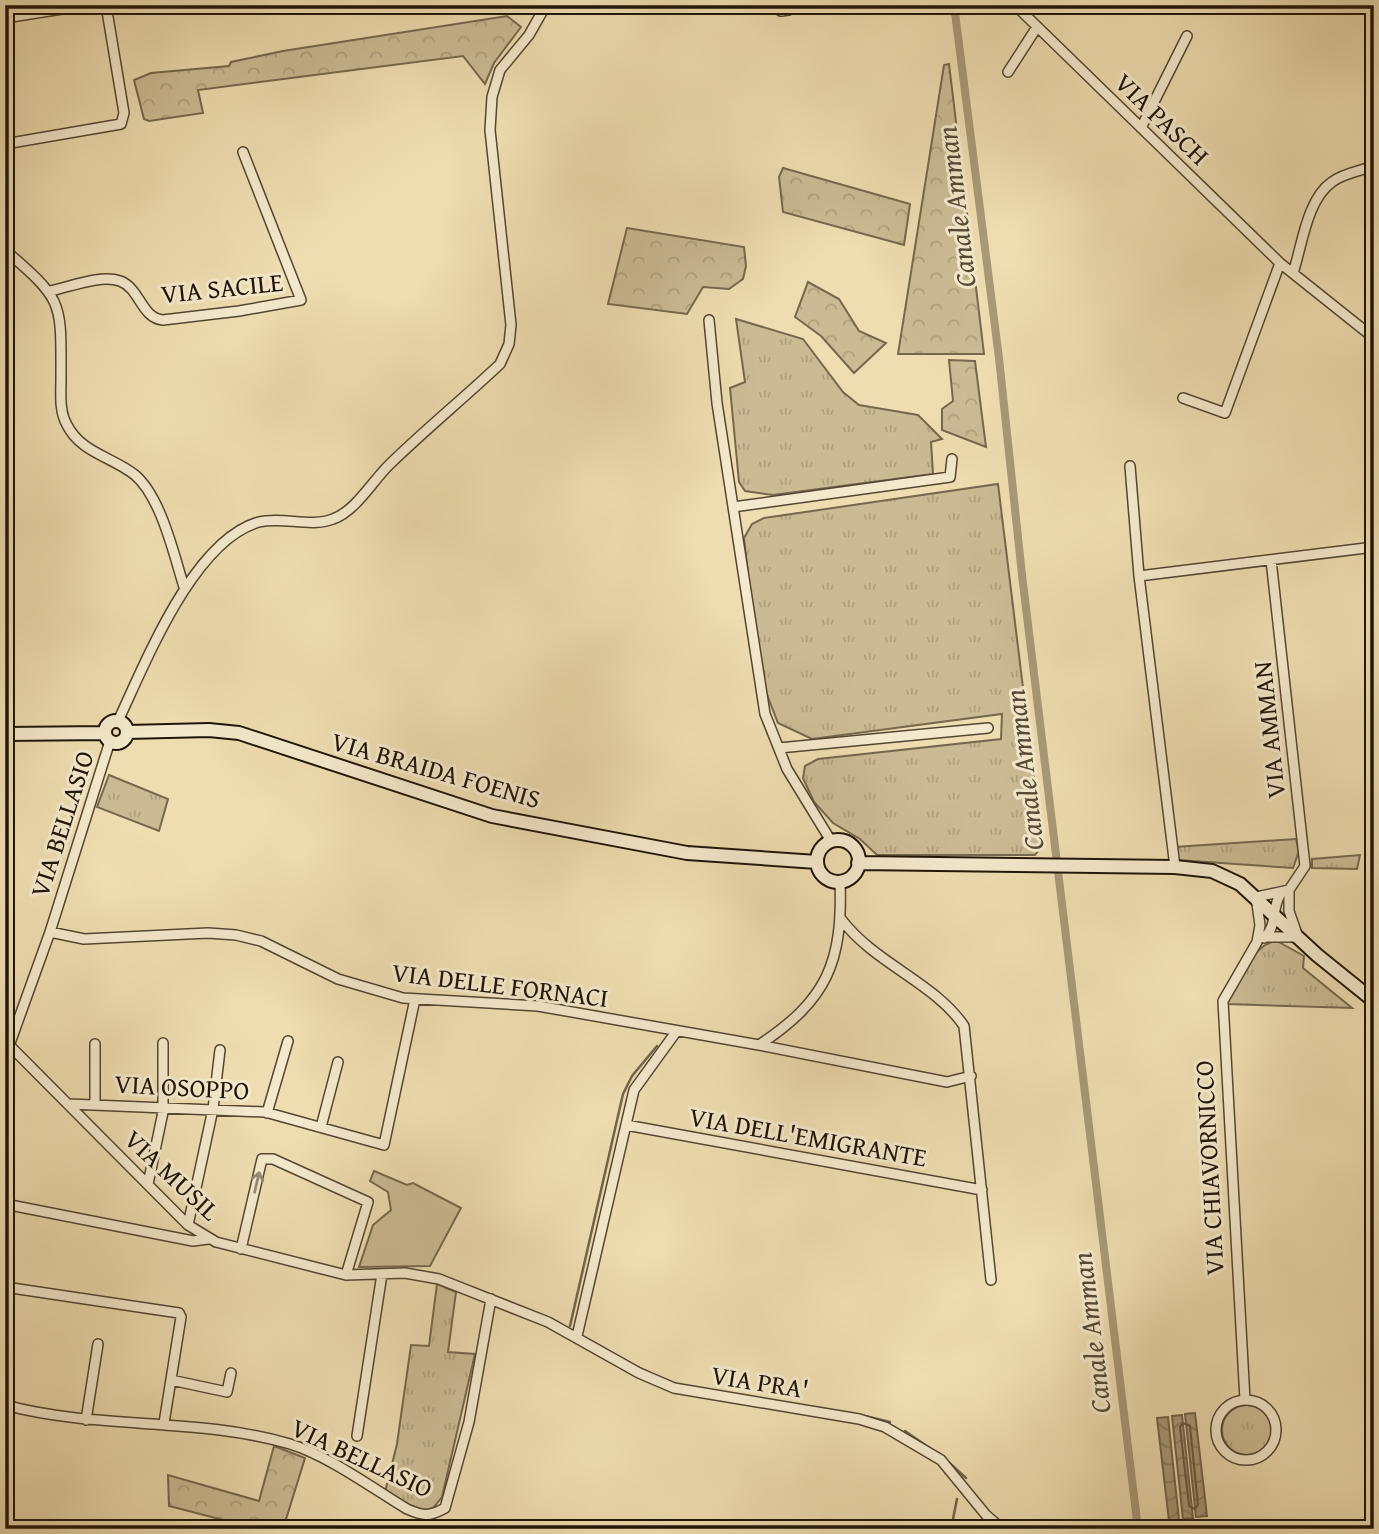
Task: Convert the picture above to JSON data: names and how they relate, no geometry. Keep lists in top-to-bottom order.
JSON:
{
  "streets": {
    "street": [
      "VIA PASCH",
      "VIA SACILE",
      "VIA AMMAN",
      "VIA BRAIDA FOENIS",
      "VIA BELLASIO",
      "VIA DELLE FORNACI",
      "VIA OSOPPO",
      "VIA DELL'EMIGRANTE",
      "VIA CHIAVORNICCO",
      "VIA MUSIL",
      "VIA PRA'"
    ]
  },
  "crossings": [
    ["VIA BELLASIO", "VIA DELLE FORNACI"],
    ["VIA BELLASIO", "VIA MUSIL"],
    ["VIA BELLASIO", "VIA PRA'"],
    ["VIA DELLE FORNACI", "VIA OSOPPO"],
    ["VIA OSOPPO", "VIA MUSIL"],
    ["VIA MUSIL", "VIA PRA'"]
  ],
  "water": ["Canale Amman"]
}
